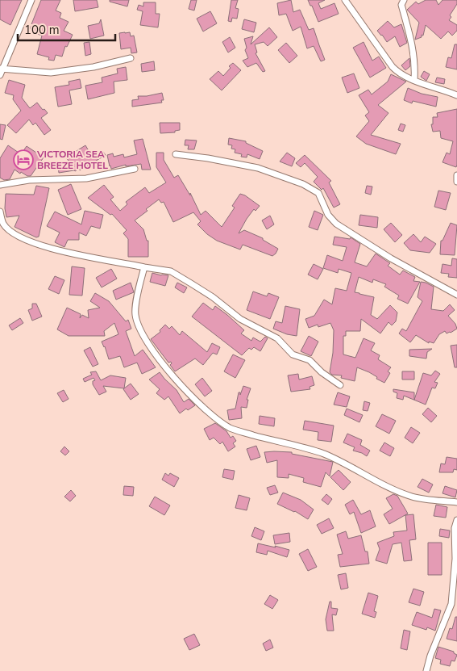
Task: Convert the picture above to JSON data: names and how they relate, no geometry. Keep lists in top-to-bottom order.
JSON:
{
  "places": {
    "hotel": ["VICTORIA SEA BREEZE HOTEL"]
  },
  "scale_bar": "100 m"
}
